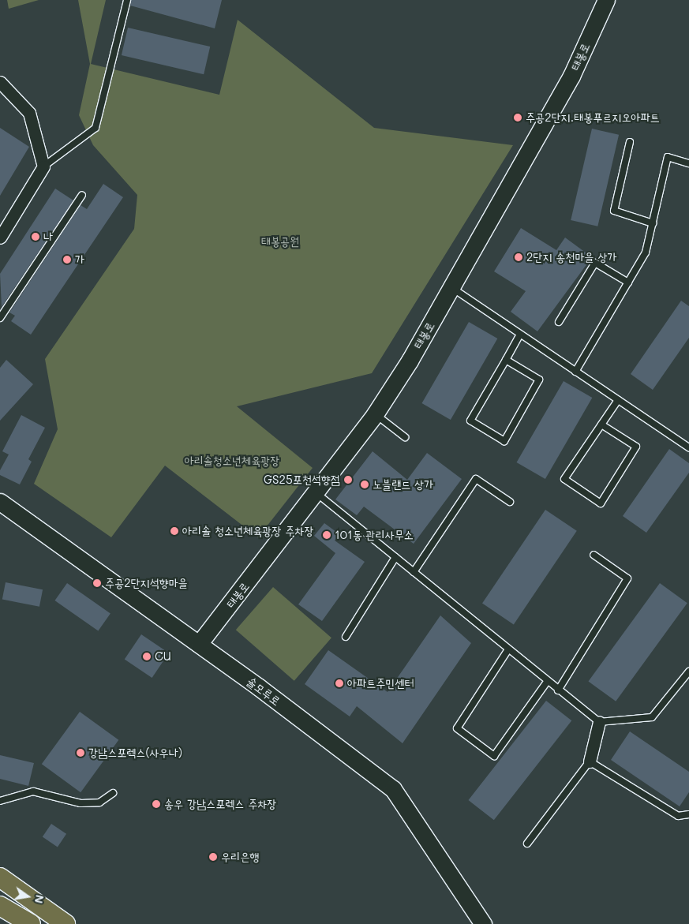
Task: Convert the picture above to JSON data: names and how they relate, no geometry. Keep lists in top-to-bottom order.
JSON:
{
  "streets": {
    "main road": ["태봉로", "솔모루로"]
  },
  "crossings": [
    ["태봉로", "솔모루로"]
  ],
  "parks": ["태봉공원", "아리솔청소년체육광장"],
  "places": [
    "주공2단지.태봉푸르지오아파트",
    "나",
    "2단지 송천마을 상가",
    "가",
    "GS25포천석향점",
    "노블랜드 상가",
    "아리솔 청소년체육광장 주차장",
    "101동 관리사무소",
    "주공2단지석향마을",
    "CU",
    "아파트주민센터",
    "강남스포렉스(사우나)",
    "송우 강남스포렉스 주차장",
    "우리은행"
  ],
  "north": "right"
}
